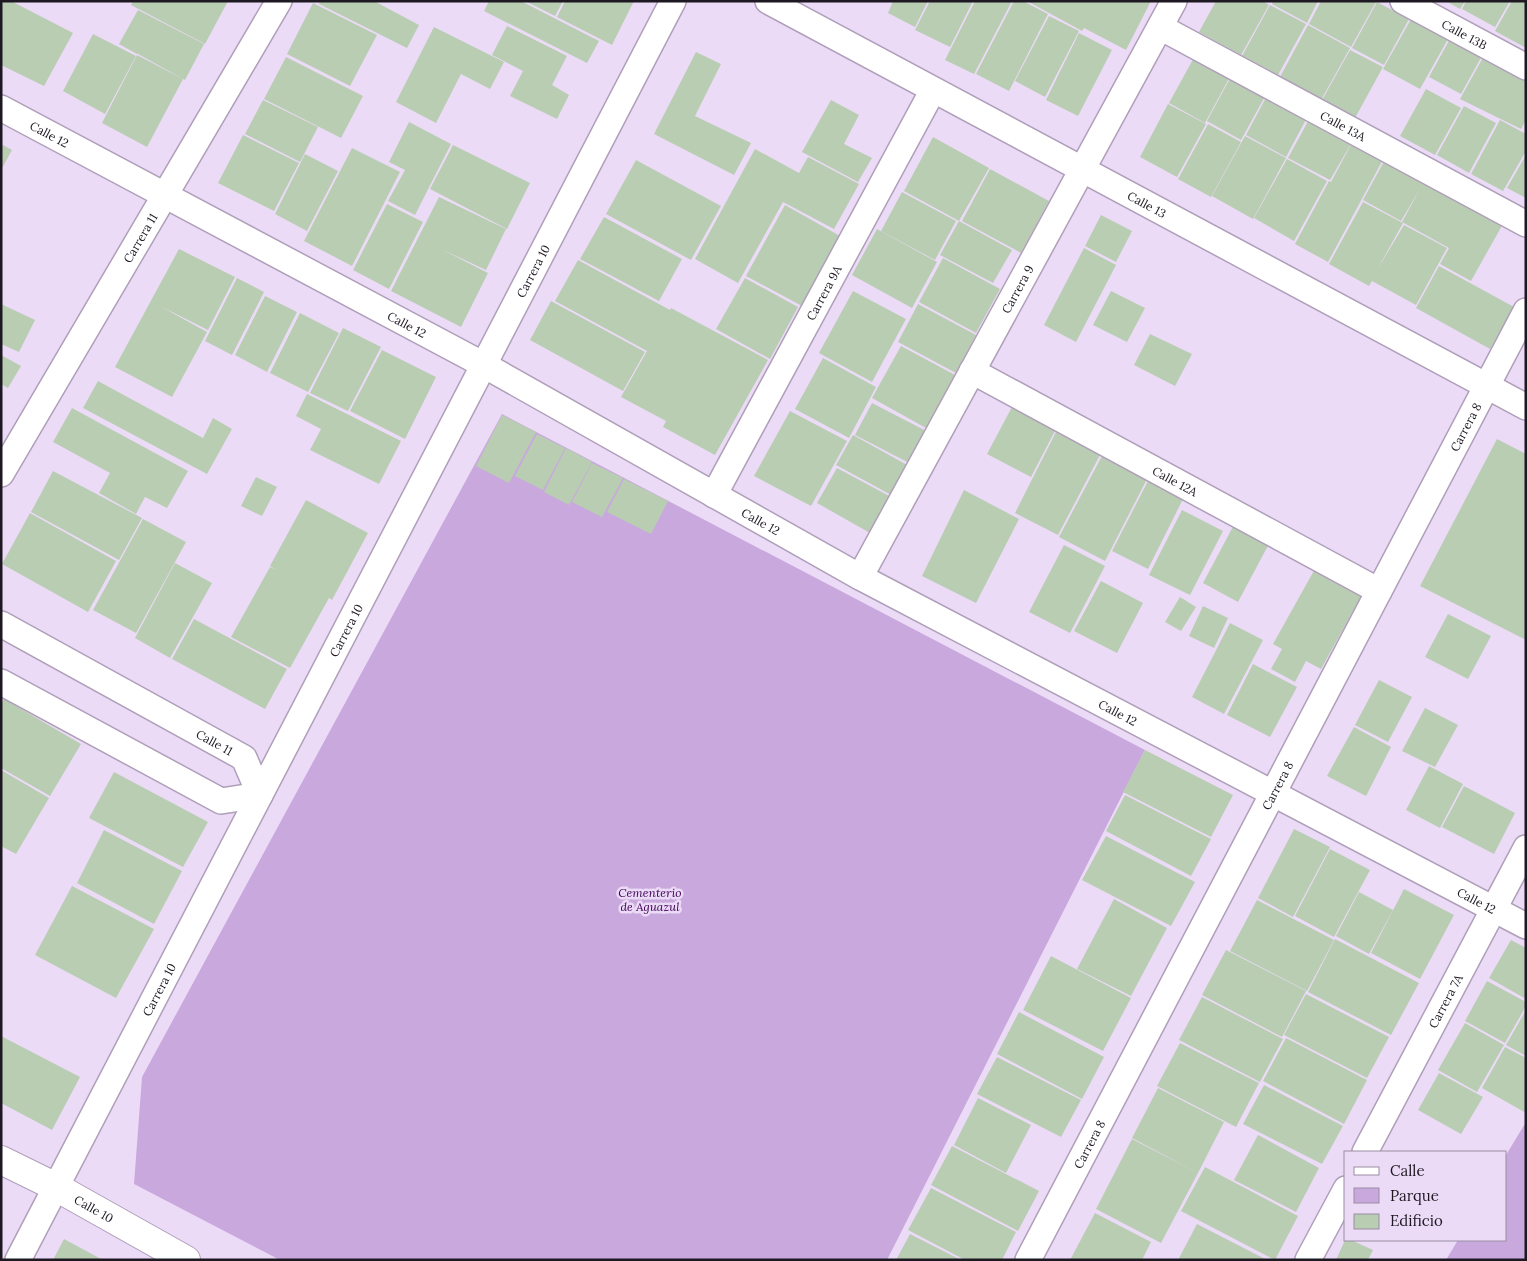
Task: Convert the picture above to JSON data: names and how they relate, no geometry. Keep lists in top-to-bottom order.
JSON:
{
  "streets": {
    "street": [
      "Calle 13B",
      "Calle 13A",
      "Calle 12",
      "Calle 13",
      "Carrera 11",
      "Carrera 10",
      "Carrera 9",
      "Carrera 9A",
      "Carrera 8",
      "Calle 12A",
      "Calle 11",
      "Carrera 7A",
      "Calle 10"
    ]
  },
  "crossings": [
    ["Calle 13A", "Carrera 9"],
    ["Calle 12", "Carrera 11"],
    ["Calle 12", "Carrera 10"],
    ["Calle 12", "Carrera 9"],
    ["Calle 12", "Carrera 9A"],
    ["Calle 12", "Carrera 8"],
    ["Calle 12", "Carrera 7A"],
    ["Calle 13", "Carrera 9"],
    ["Calle 13", "Carrera 9A"],
    ["Calle 13", "Carrera 8"],
    ["Carrera 10", "Calle 11"],
    ["Carrera 10", "Calle 10"],
    ["Carrera 9", "Calle 12A"],
    ["Carrera 8", "Calle 12A"]
  ],
  "parks": ["Cementerio de Aguazul"],
  "legend": ["Calle", "Parque", "Edificio"]
}
